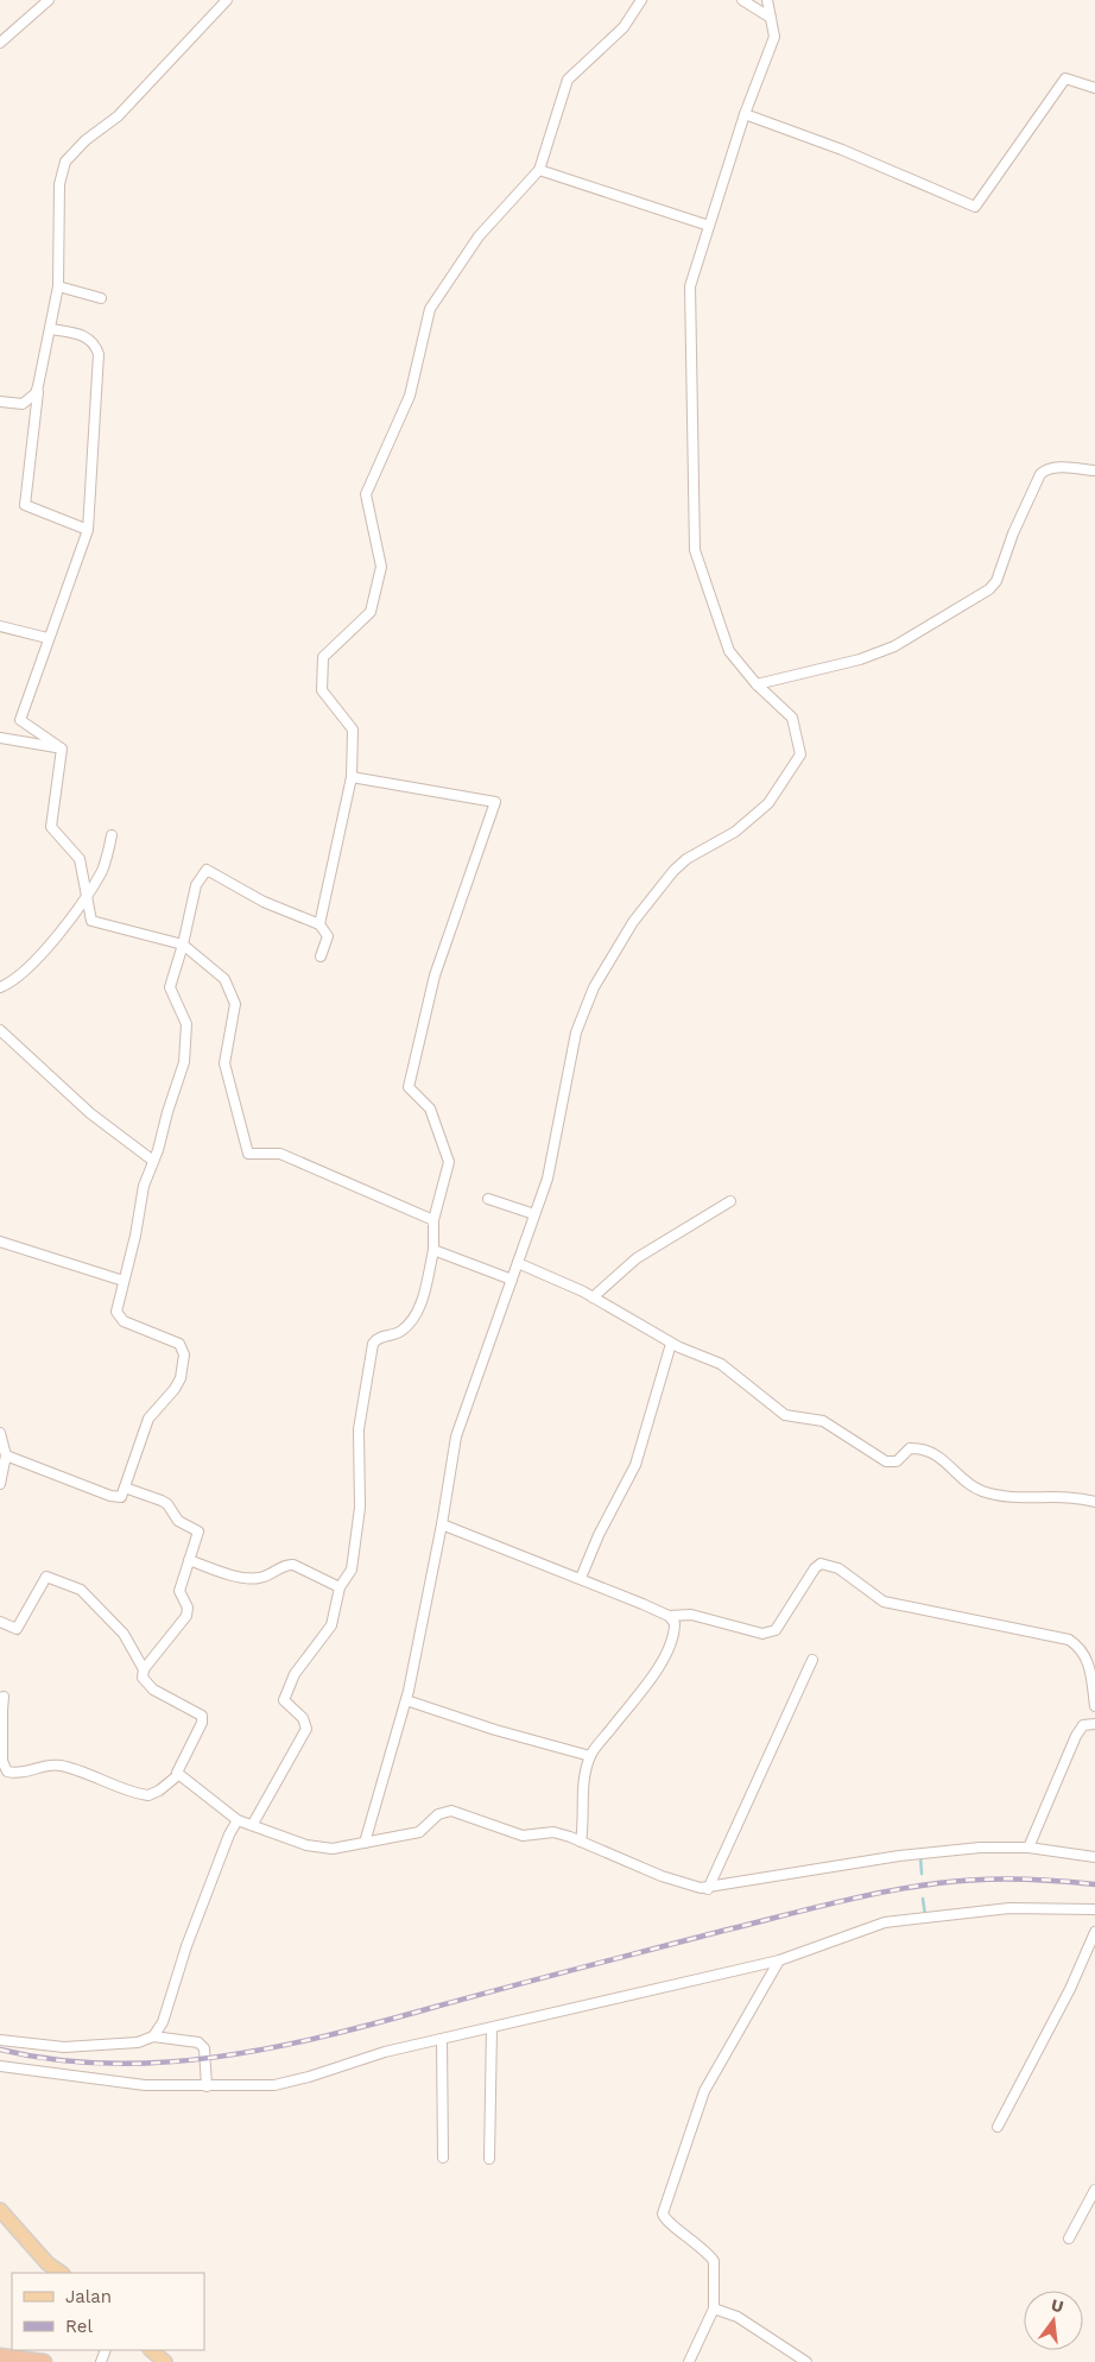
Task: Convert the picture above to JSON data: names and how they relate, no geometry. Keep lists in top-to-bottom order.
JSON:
{
  "legend": ["Jalan", "Rel"],
  "north": "top"
}
